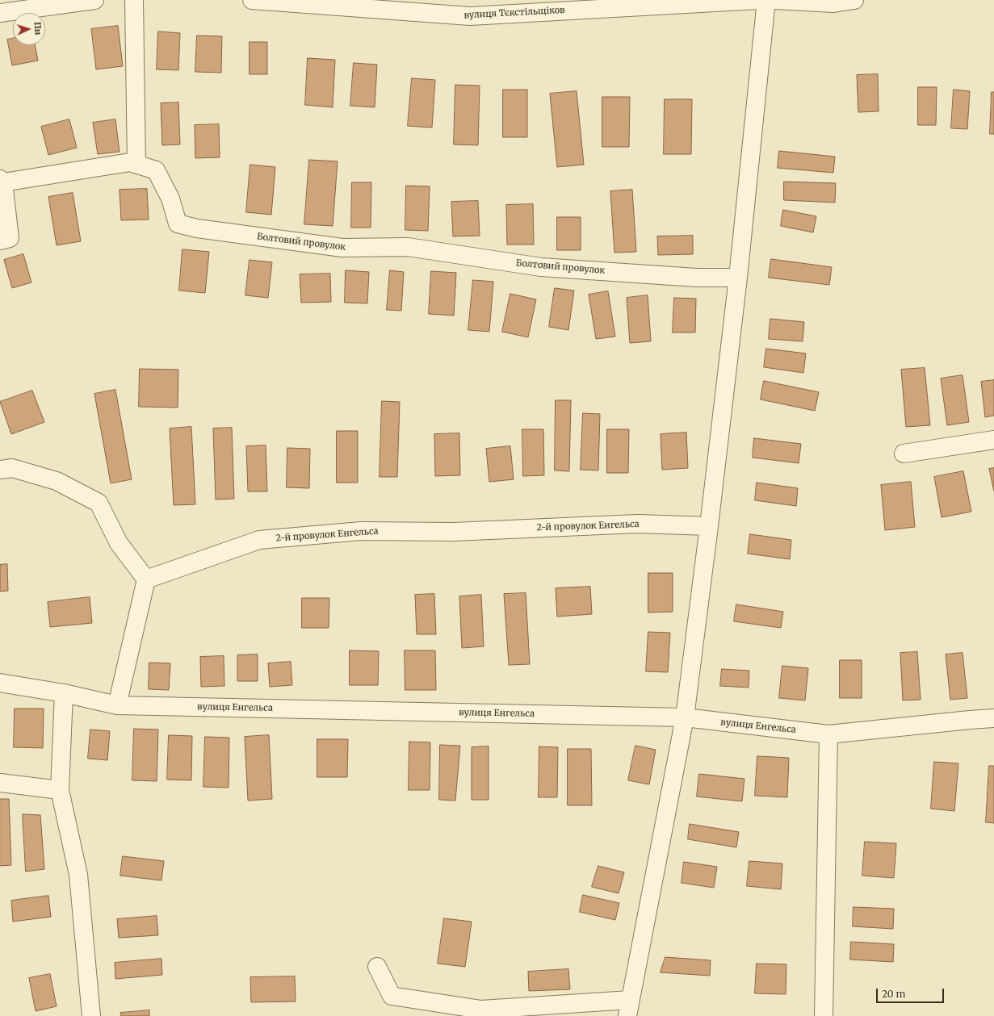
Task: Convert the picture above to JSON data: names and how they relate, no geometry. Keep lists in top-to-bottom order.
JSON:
{
  "streets": {
    "street": [
      "вулиця Тєкстільщіков",
      "Болтовий провулок",
      "2-й провулок Енгельса",
      "вулиця Енгельса"
    ]
  },
  "scale_bar": "20 m",
  "north": "right"
}
